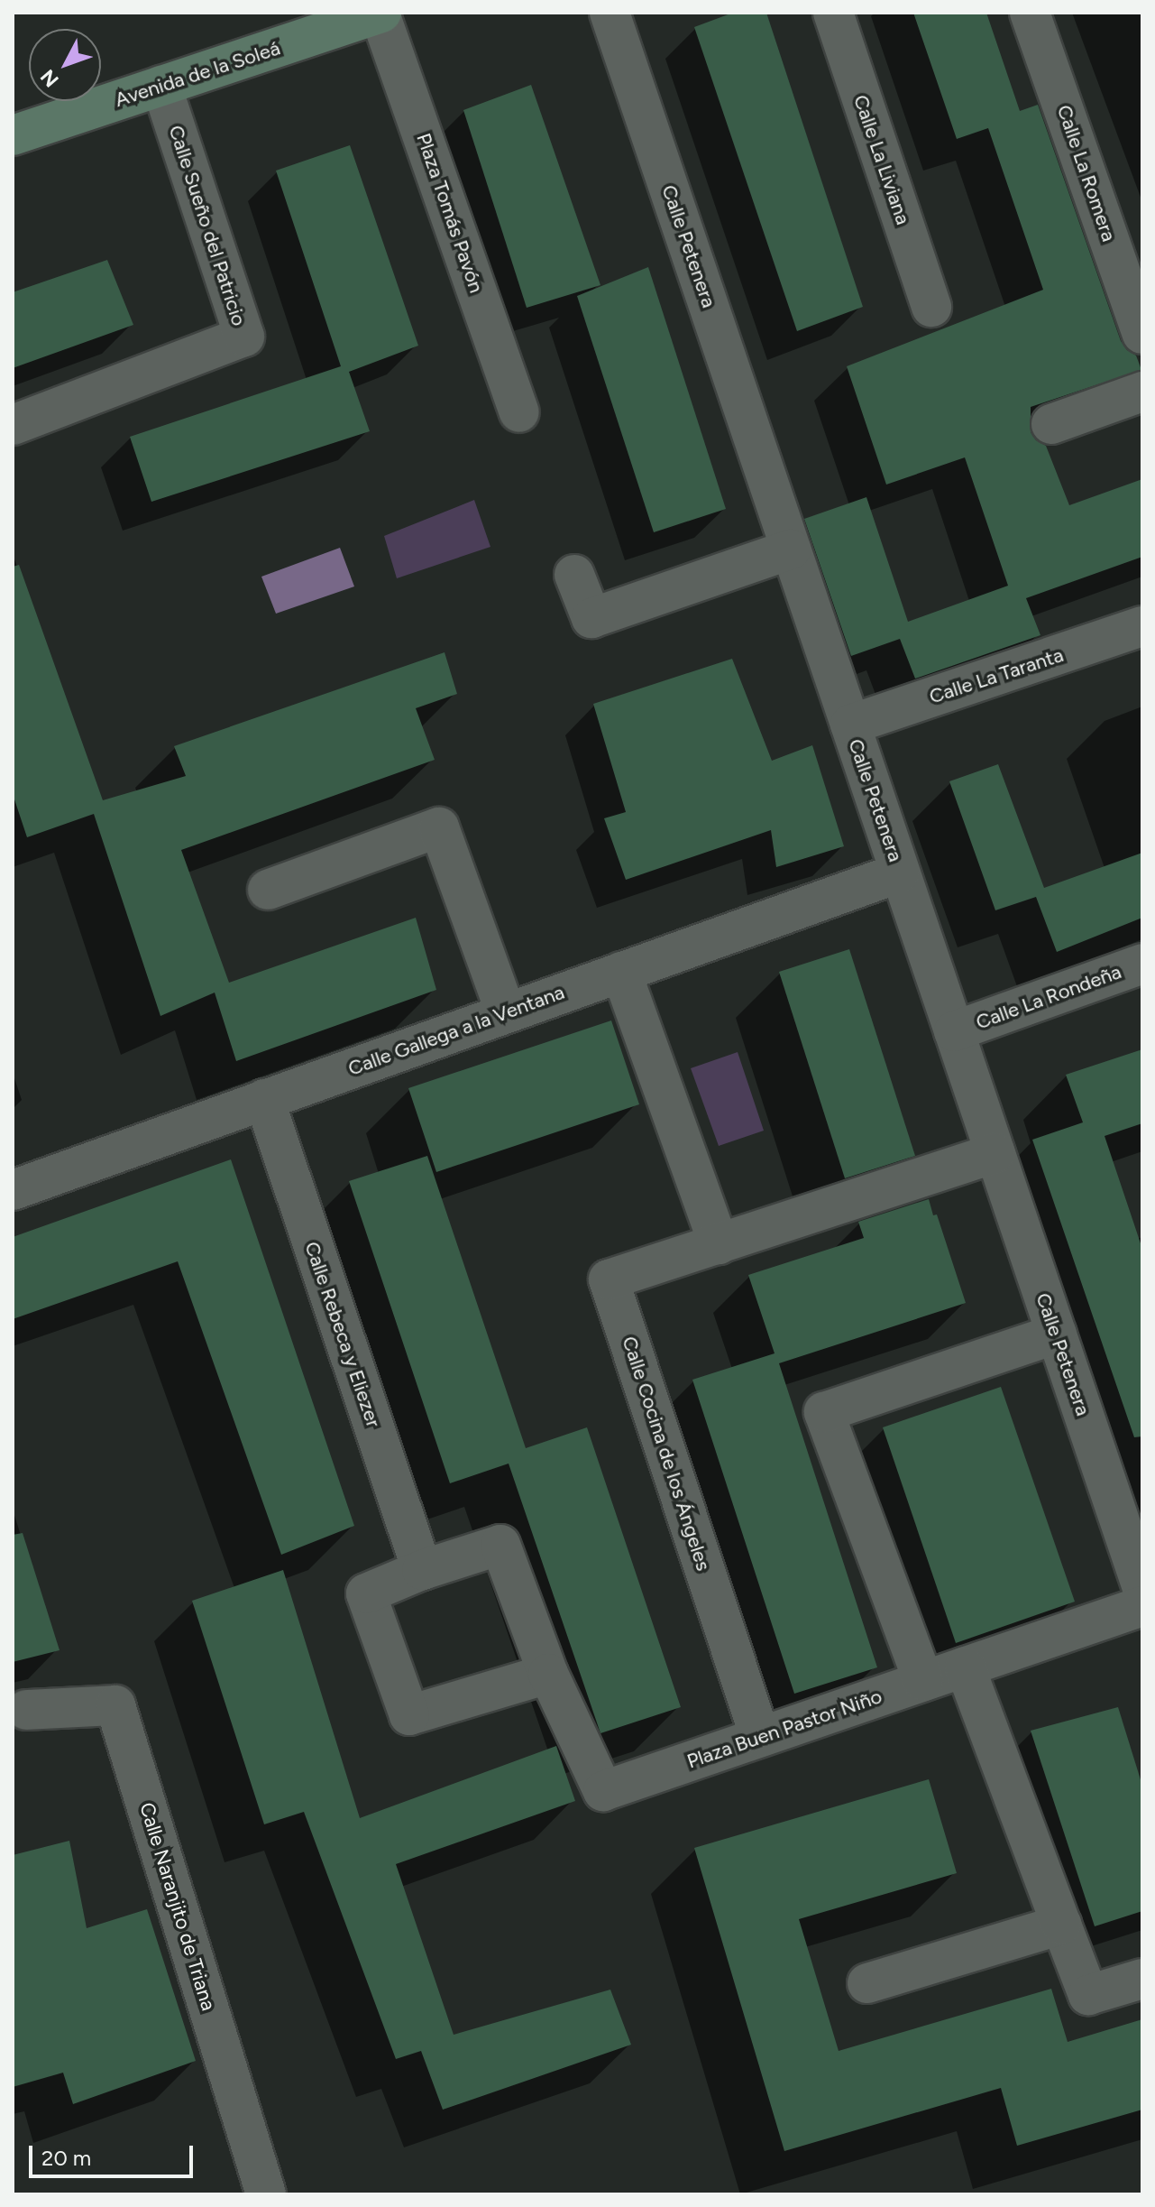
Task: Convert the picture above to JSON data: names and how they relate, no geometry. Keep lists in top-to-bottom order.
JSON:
{
  "streets": {
    "street": [
      "Avenida de la Soleá",
      "Calle La Liviana",
      "Calle La Romera",
      "Plaza Tomás Pavón",
      "Calle Sueño del Patricio",
      "Calle Petenera",
      "Calle La Taranta",
      "Calle La Rondeña",
      "Calle Gallega a la Ventana",
      "Calle Rebeca y Eliezer",
      "Calle Cocina de los Ángeles",
      "Plaza Buen Pastor Niño",
      "Calle Naranjito de Triana"
    ]
  },
  "crossings": [
    ["Avenida de la Soleá", "Plaza Tomás Pavón"],
    ["Avenida de la Soleá", "Calle Sueño del Patricio"],
    ["Calle Petenera", "Calle La Taranta"],
    ["Calle Petenera", "Calle La Rondeña"],
    ["Calle Petenera", "Calle Gallega a la Ventana"],
    ["Calle Petenera", "Calle Cocina de los Ángeles"],
    ["Calle Gallega a la Ventana", "Calle Rebeca y Eliezer"],
    ["Calle Cocina de los Ángeles", "Plaza Buen Pastor Niño"]
  ],
  "scale_bar": "20 m",
  "north": "bottom left"
}
